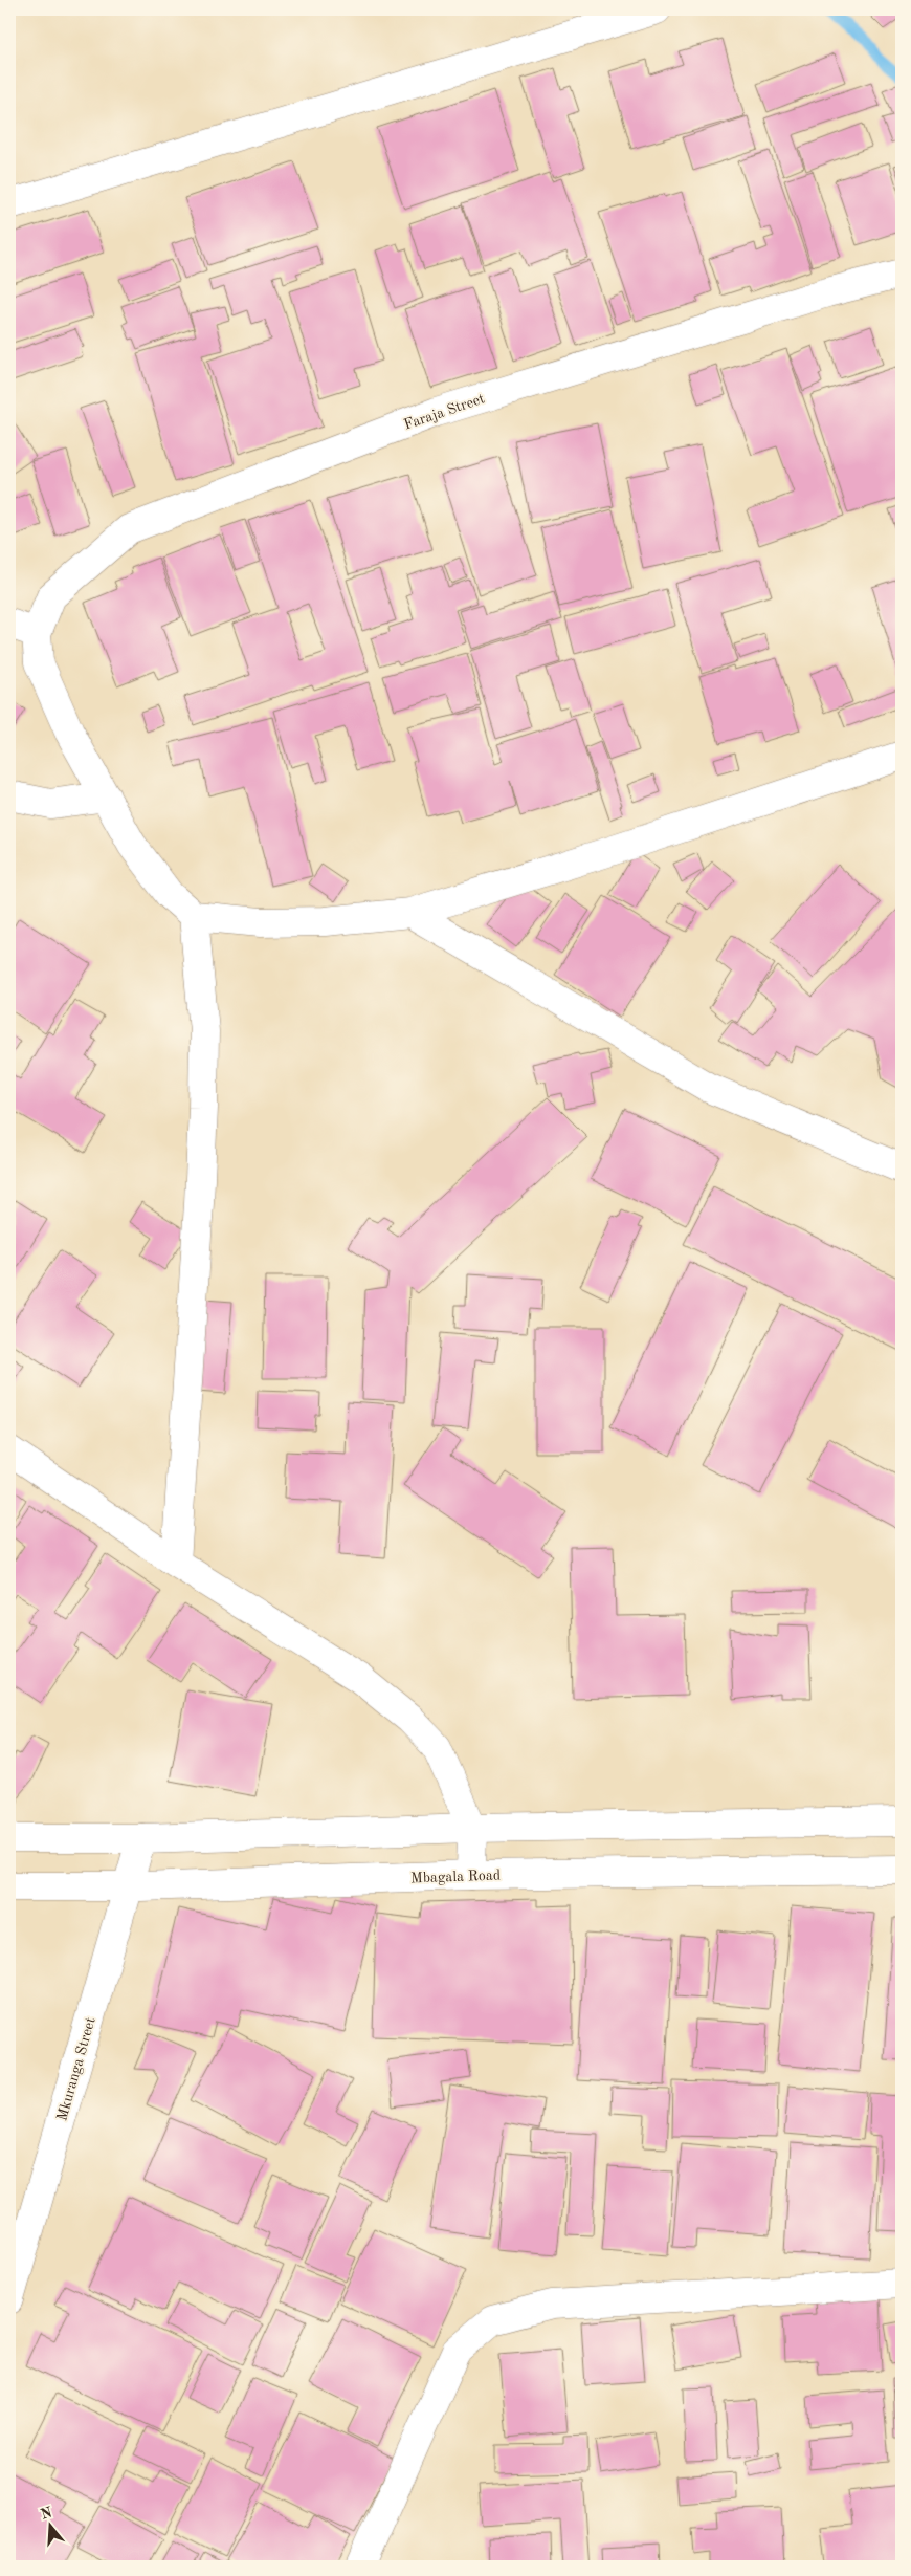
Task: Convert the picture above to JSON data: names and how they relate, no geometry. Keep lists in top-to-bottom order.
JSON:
{
  "streets": {
    "street": ["Faraja Street", "Mbagala Road", "Mkuranga Street"]
  },
  "crossings": [
    ["Mbagala Road", "Mkuranga Street"]
  ],
  "north": "top"
}
